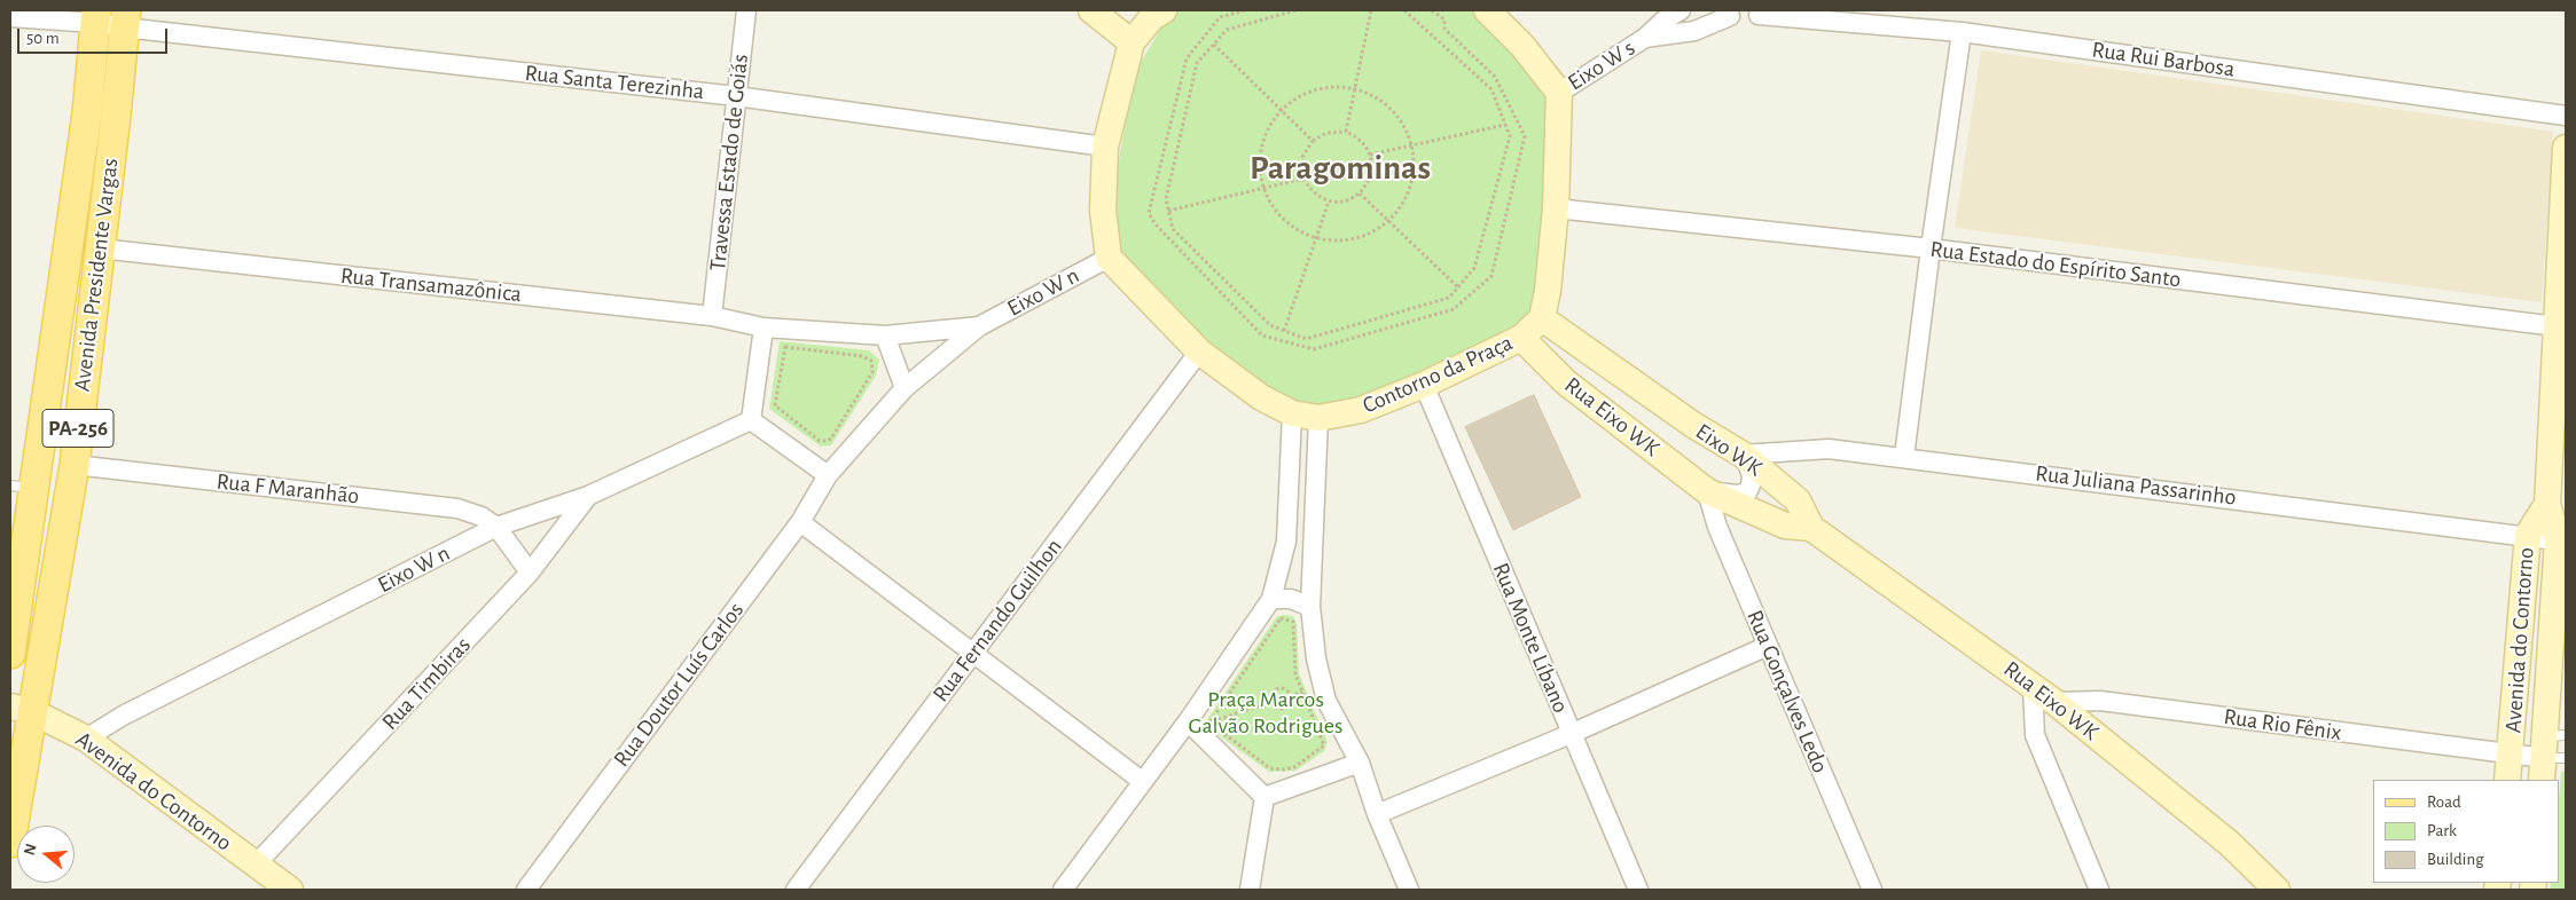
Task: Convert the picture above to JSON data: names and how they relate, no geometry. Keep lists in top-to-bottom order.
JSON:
{
  "streets": {
    "main road": ["Avenida Presidente Vargas", "PA-256"],
    "street": [
      "Rua Rui Barbosa",
      "Eixo W s",
      "Rua Santa Terezinha",
      "Travessa Estado de Goiás",
      "Rua Estado do Espírito Santo",
      "Rua Transamazônica",
      "Eixo W n",
      "Contorno da Praça",
      "Rua Eixo WK",
      "Eixo WK",
      "Rua Juliana Passarinho",
      "Rua F Maranhão",
      "Rua Fernando Guilhon",
      "Rua Monte Líbano",
      "Avenida do Contorno",
      "Rua Timbiras",
      "Rua Doutor Luís Carlos",
      "Rua Gonçalves Ledo",
      "Rua Rio Fênix"
    ]
  },
  "crossings": [
    ["Rua Rui Barbosa", "Eixo W s"],
    ["Rua Santa Terezinha", "Travessa Estado de Goiás"],
    ["Rua Santa Terezinha", "Avenida Presidente Vargas"],
    ["Travessa Estado de Goiás", "Rua Transamazônica"],
    ["Rua Estado do Espírito Santo", "Avenida do Contorno"],
    ["Avenida Presidente Vargas", "Rua Transamazônica"],
    ["Avenida Presidente Vargas", "Rua F Maranhão"],
    ["Avenida Presidente Vargas", "Avenida do Contorno"],
    ["Rua Transamazônica", "Eixo W n"],
    ["Rua Transamazônica", "Rua Doutor Luís Carlos"],
    ["Eixo W n", "Contorno da Praça"],
    ["Eixo W n", "Rua F Maranhão"],
    ["Eixo W n", "Avenida do Contorno"],
    ["Eixo W n", "Rua Timbiras"],
    ["Eixo W n", "Rua Doutor Luís Carlos"],
    ["Contorno da Praça", "Rua Eixo WK"],
    ["Contorno da Praça", "Eixo WK"],
    ["Contorno da Praça", "Rua Fernando Guilhon"],
    ["Contorno da Praça", "Rua Monte Líbano"],
    ["Rua Eixo WK", "Eixo WK"],
    ["Rua Eixo WK", "Rua Gonçalves Ledo"],
    ["Rua Eixo WK", "Rua Rio Fênix"],
    ["Eixo WK", "Rua Juliana Passarinho"],
    ["Eixo WK", "Rua Gonçalves Ledo"],
    ["Rua Juliana Passarinho", "Avenida do Contorno"],
    ["Avenida do Contorno", "Rua Timbiras"],
    ["Avenida do Contorno", "Rua Rio Fênix"]
  ],
  "districts": ["Paragominas"],
  "parks": ["Praça Marcos Galvão Rodrigues"],
  "legend": ["Road", "Park", "Building"],
  "scale_bar": "50 m",
  "north": "left"
}
